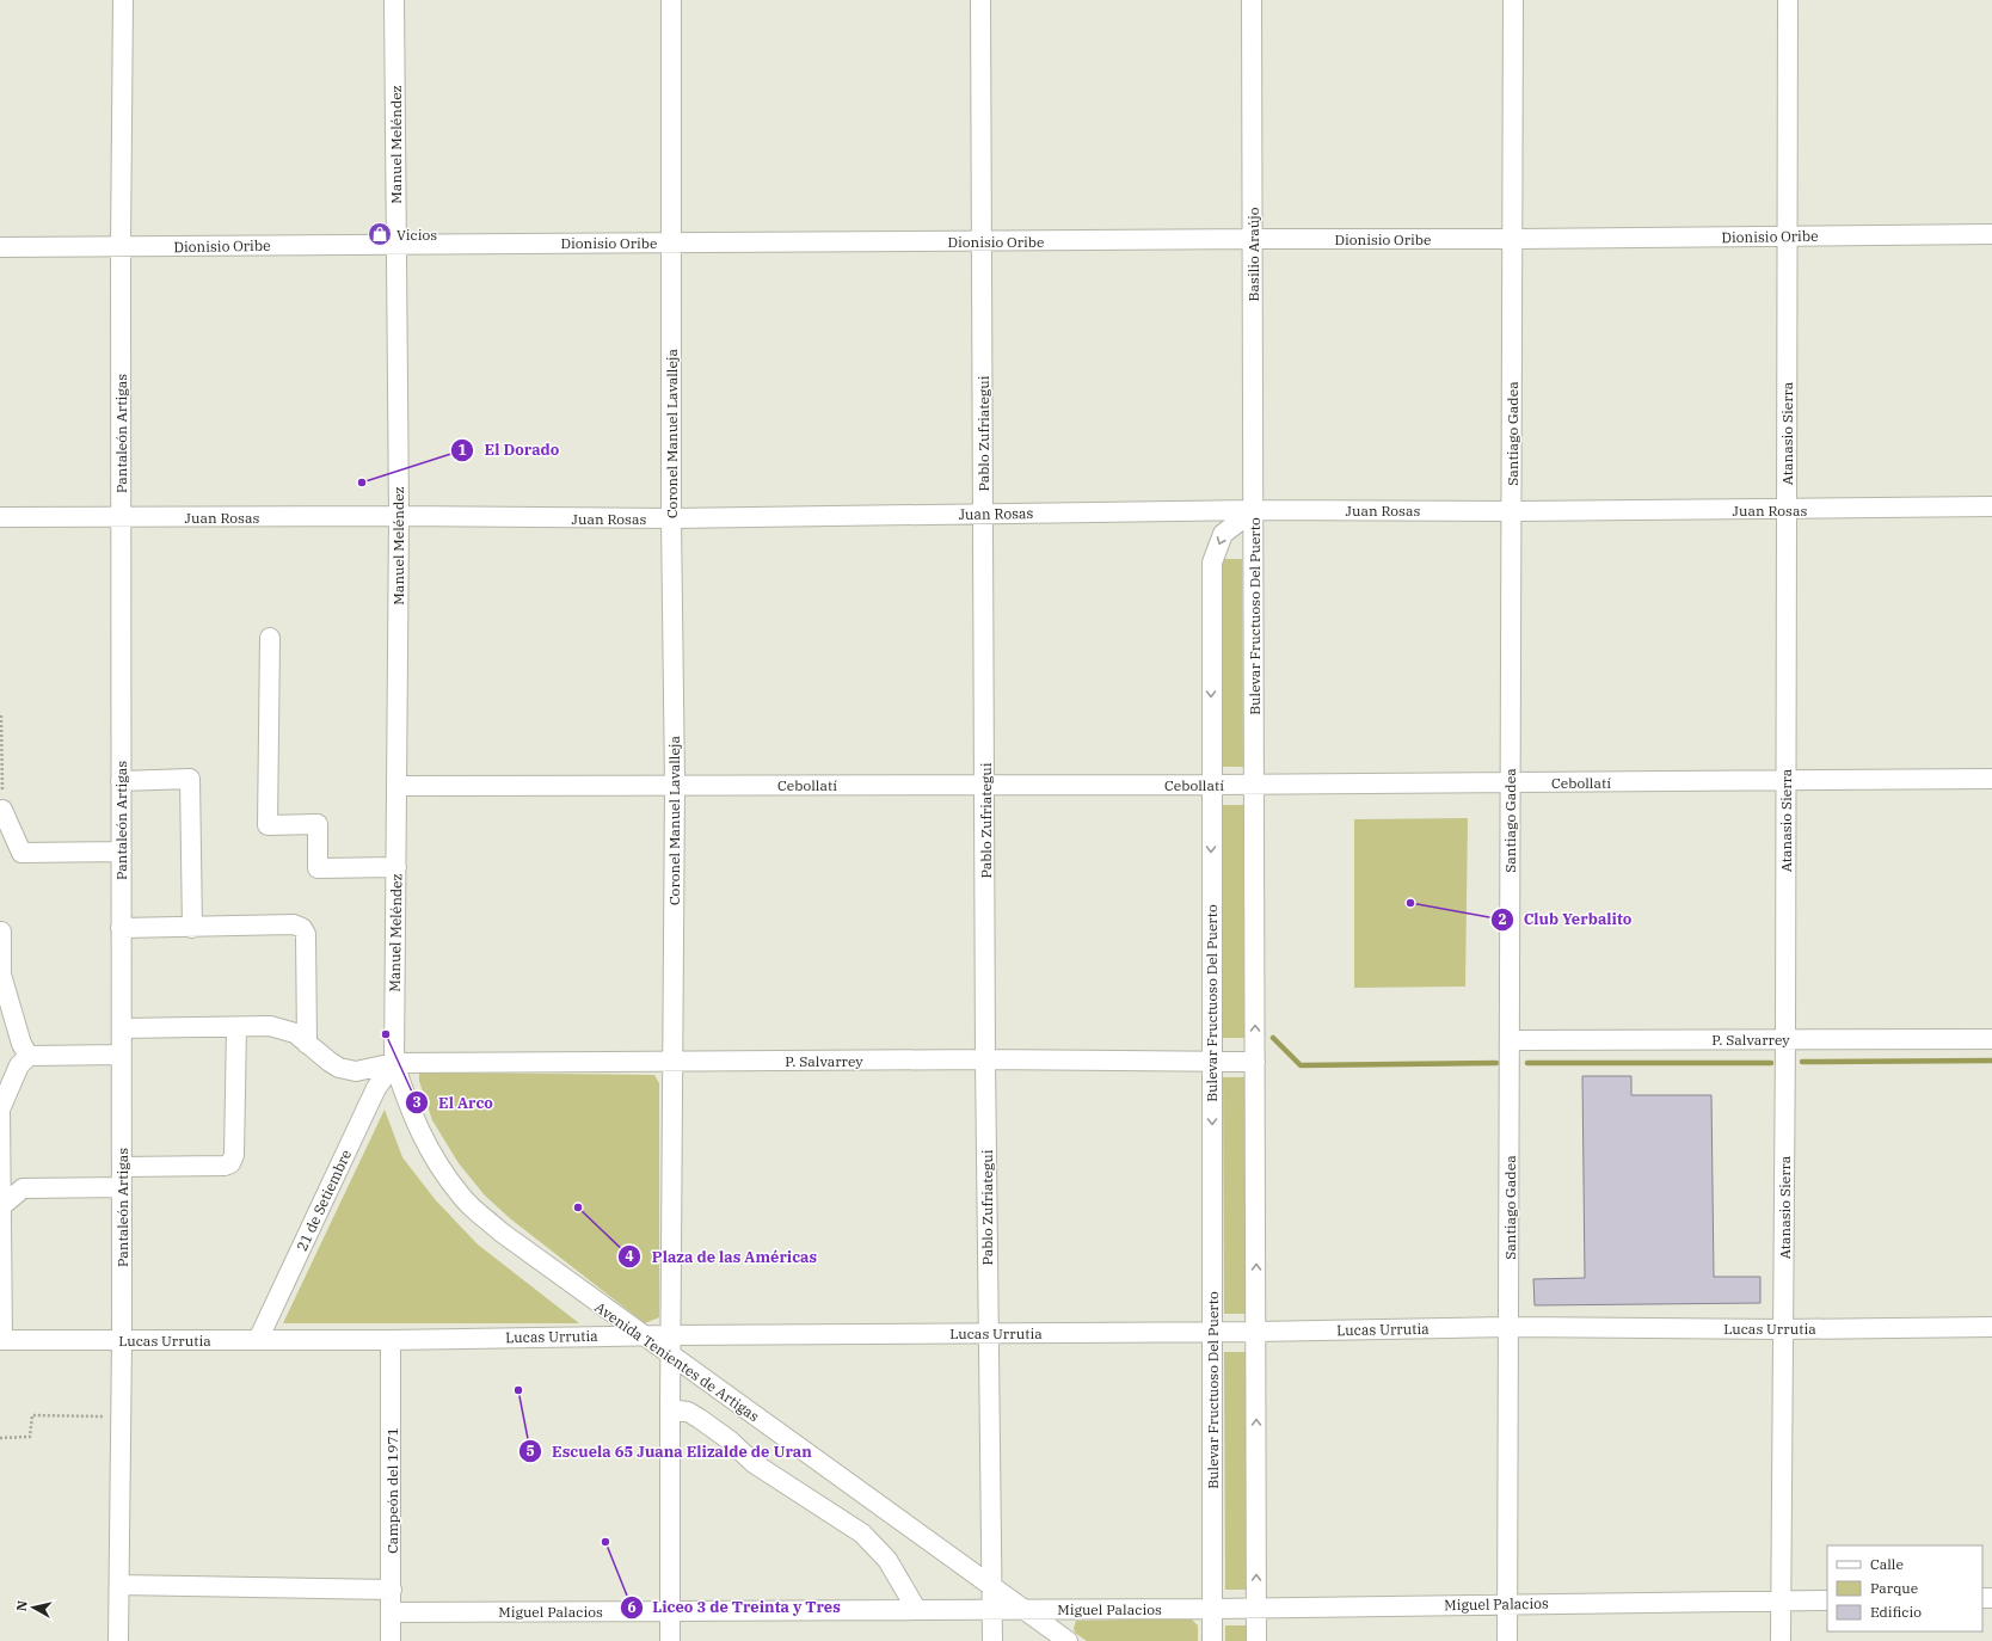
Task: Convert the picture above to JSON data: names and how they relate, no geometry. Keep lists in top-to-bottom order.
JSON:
{
  "streets": {
    "street": [
      "Manuel Meléndez",
      "Dionisio Oribe",
      "Basilio Araújo",
      "Pantaleón Artigas",
      "Coronel Manuel Lavalleja",
      "Pablo Zufriategui",
      "Santiago Gadea",
      "Atanasio Sierra",
      "Juan Rosas",
      "Bulevar Fructuoso Del Puerto",
      "Cebollatí",
      "P. Salvarrey",
      "21 de Setiembre",
      "Lucas Urrutia",
      "Avenida Tenientes de Artigas",
      "Campeón del 1971",
      "Miguel Palacios"
    ]
  },
  "crossings": [
    ["Manuel Meléndez", "Dionisio Oribe"],
    ["Manuel Meléndez", "Juan Rosas"],
    ["Manuel Meléndez", "Cebollatí"],
    ["Manuel Meléndez", "P. Salvarrey"],
    ["Manuel Meléndez", "21 de Setiembre"],
    ["Manuel Meléndez", "Avenida Tenientes de Artigas"],
    ["Dionisio Oribe", "Basilio Araújo"],
    ["Dionisio Oribe", "Pantaleón Artigas"],
    ["Dionisio Oribe", "Coronel Manuel Lavalleja"],
    ["Dionisio Oribe", "Pablo Zufriategui"],
    ["Dionisio Oribe", "Santiago Gadea"],
    ["Dionisio Oribe", "Atanasio Sierra"],
    ["Basilio Araújo", "Juan Rosas"],
    ["Basilio Araújo", "Bulevar Fructuoso Del Puerto"],
    ["Pantaleón Artigas", "Juan Rosas"],
    ["Pantaleón Artigas", "P. Salvarrey"],
    ["Pantaleón Artigas", "Lucas Urrutia"],
    ["Coronel Manuel Lavalleja", "Juan Rosas"],
    ["Coronel Manuel Lavalleja", "Cebollatí"],
    ["Coronel Manuel Lavalleja", "P. Salvarrey"],
    ["Coronel Manuel Lavalleja", "Lucas Urrutia"],
    ["Coronel Manuel Lavalleja", "Avenida Tenientes de Artigas"],
    ["Coronel Manuel Lavalleja", "Miguel Palacios"],
    ["Pablo Zufriategui", "Juan Rosas"],
    ["Pablo Zufriategui", "Cebollatí"],
    ["Pablo Zufriategui", "P. Salvarrey"],
    ["Pablo Zufriategui", "Lucas Urrutia"],
    ["Pablo Zufriategui", "Avenida Tenientes de Artigas"],
    ["Pablo Zufriategui", "Miguel Palacios"],
    ["Santiago Gadea", "Juan Rosas"],
    ["Santiago Gadea", "Cebollatí"],
    ["Santiago Gadea", "P. Salvarrey"],
    ["Santiago Gadea", "Lucas Urrutia"],
    ["Santiago Gadea", "Miguel Palacios"],
    ["Atanasio Sierra", "Juan Rosas"],
    ["Atanasio Sierra", "Cebollatí"],
    ["Atanasio Sierra", "P. Salvarrey"],
    ["Atanasio Sierra", "Lucas Urrutia"],
    ["Atanasio Sierra", "Miguel Palacios"],
    ["Juan Rosas", "Bulevar Fructuoso Del Puerto"],
    ["Bulevar Fructuoso Del Puerto", "Cebollatí"],
    ["Bulevar Fructuoso Del Puerto", "P. Salvarrey"],
    ["Bulevar Fructuoso Del Puerto", "Lucas Urrutia"],
    ["Bulevar Fructuoso Del Puerto", "Miguel Palacios"],
    ["P. Salvarrey", "21 de Setiembre"],
    ["P. Salvarrey", "Avenida Tenientes de Artigas"],
    ["21 de Setiembre", "Lucas Urrutia"],
    ["21 de Setiembre", "Avenida Tenientes de Artigas"],
    ["Lucas Urrutia", "Avenida Tenientes de Artigas"],
    ["Lucas Urrutia", "Campeón del 1971"],
    ["Avenida Tenientes de Artigas", "Miguel Palacios"],
    ["Campeón del 1971", "Miguel Palacios"]
  ],
  "places": {
    "shop": ["Vicios"],
    "other": [
      "El Dorado",
      "Club Yerbalito",
      "El Arco",
      "Plaza de las Américas",
      "Escuela 65 Juana Elizalde de Uran",
      "Liceo 3 de Treinta y Tres"
    ]
  },
  "legend": ["Calle", "Parque", "Edificio"],
  "north": "left"
}
